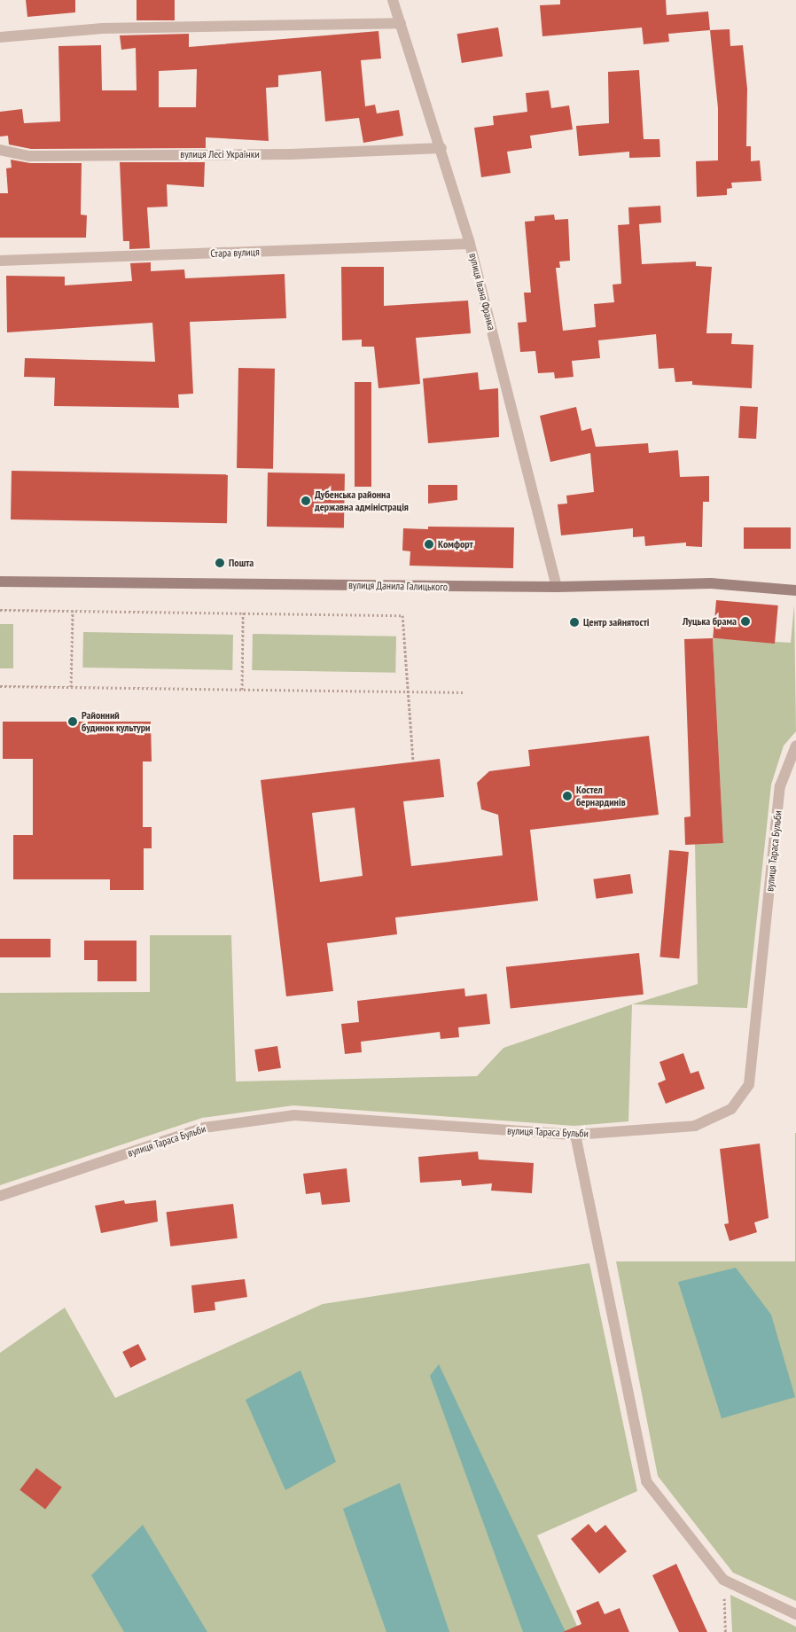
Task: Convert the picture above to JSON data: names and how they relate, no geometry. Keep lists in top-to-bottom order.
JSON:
{
  "streets": {
    "main road": ["вулиця Данила Галицького"],
    "street": [
      "вулиця Лесі Українки",
      "Стара вулиця",
      "вулиця Івана Франка",
      "вулиця Тараса Бульби"
    ]
  },
  "crossings": [
    ["вулиця Лесі Українки", "вулиця Івана Франка"],
    ["Стара вулиця", "вулиця Івана Франка"],
    ["вулиця Івана Франка", "вулиця Данила Галицького"]
  ],
  "places": [
    "Дубенська районна державна адміністрація",
    "Комфорт",
    "Пошта",
    "Луцька брама",
    "Центр зайнятості",
    "Районний будинок культури",
    "Костел бернардинів"
  ]
}
